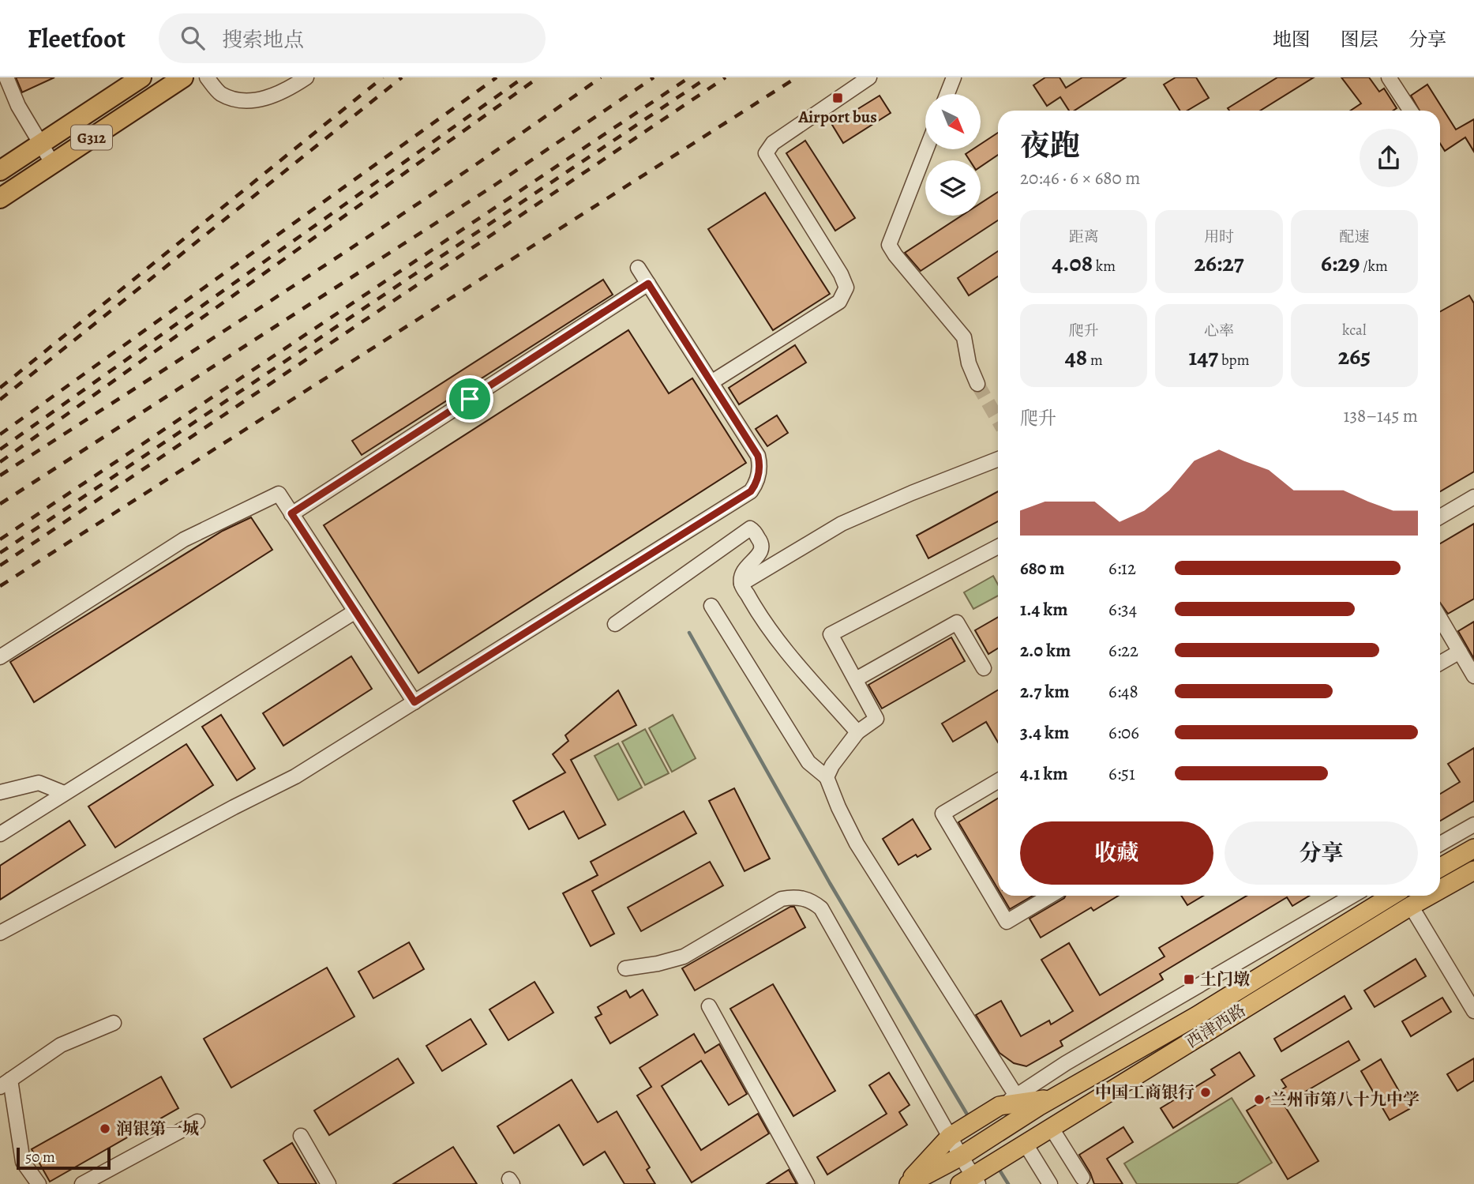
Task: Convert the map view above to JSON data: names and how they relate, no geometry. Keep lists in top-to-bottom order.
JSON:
{
  "streets": {
    "highway": ["G312"],
    "main road": ["西津西路"]
  },
  "places": {
    "transit": ["Airport bus", "土门墩"],
    "other": ["中国工商银行", "兰州市第八十九中学", "润银第一城"]
  },
  "scale_bar": "50 m",
  "north": "bottom right",
  "page": {
    "header": "Fleetfoot",
    "search": "搜索地点",
    "nav": ["地图", "图层", "分享"],
    "heading": ["夜跑", "20:46 · 6 × 680 m"],
    "stats": [
      ["距离", "4.08 km"],
      ["用时", "26:27"],
      ["配速", "6:29 /km"],
      ["爬升", "48 m"],
      ["心率", "147 bpm"],
      ["kcal", "265"]
    ],
    "chart": ["爬升", "138–145 m"],
    "list": [
      {
        "name": "680 m",
        "note": "6:12"
      },
      {
        "name": "1.4 km",
        "note": "6:34"
      },
      {
        "name": "2.0 km",
        "note": "6:22"
      },
      {
        "name": "2.7 km",
        "note": "6:48"
      },
      {
        "name": "3.4 km",
        "note": "6:06"
      },
      {
        "name": "4.1 km",
        "note": "6:51"
      }
    ],
    "buttons": ["收藏", "分享"],
    "scale": "50 m"
  }
}
